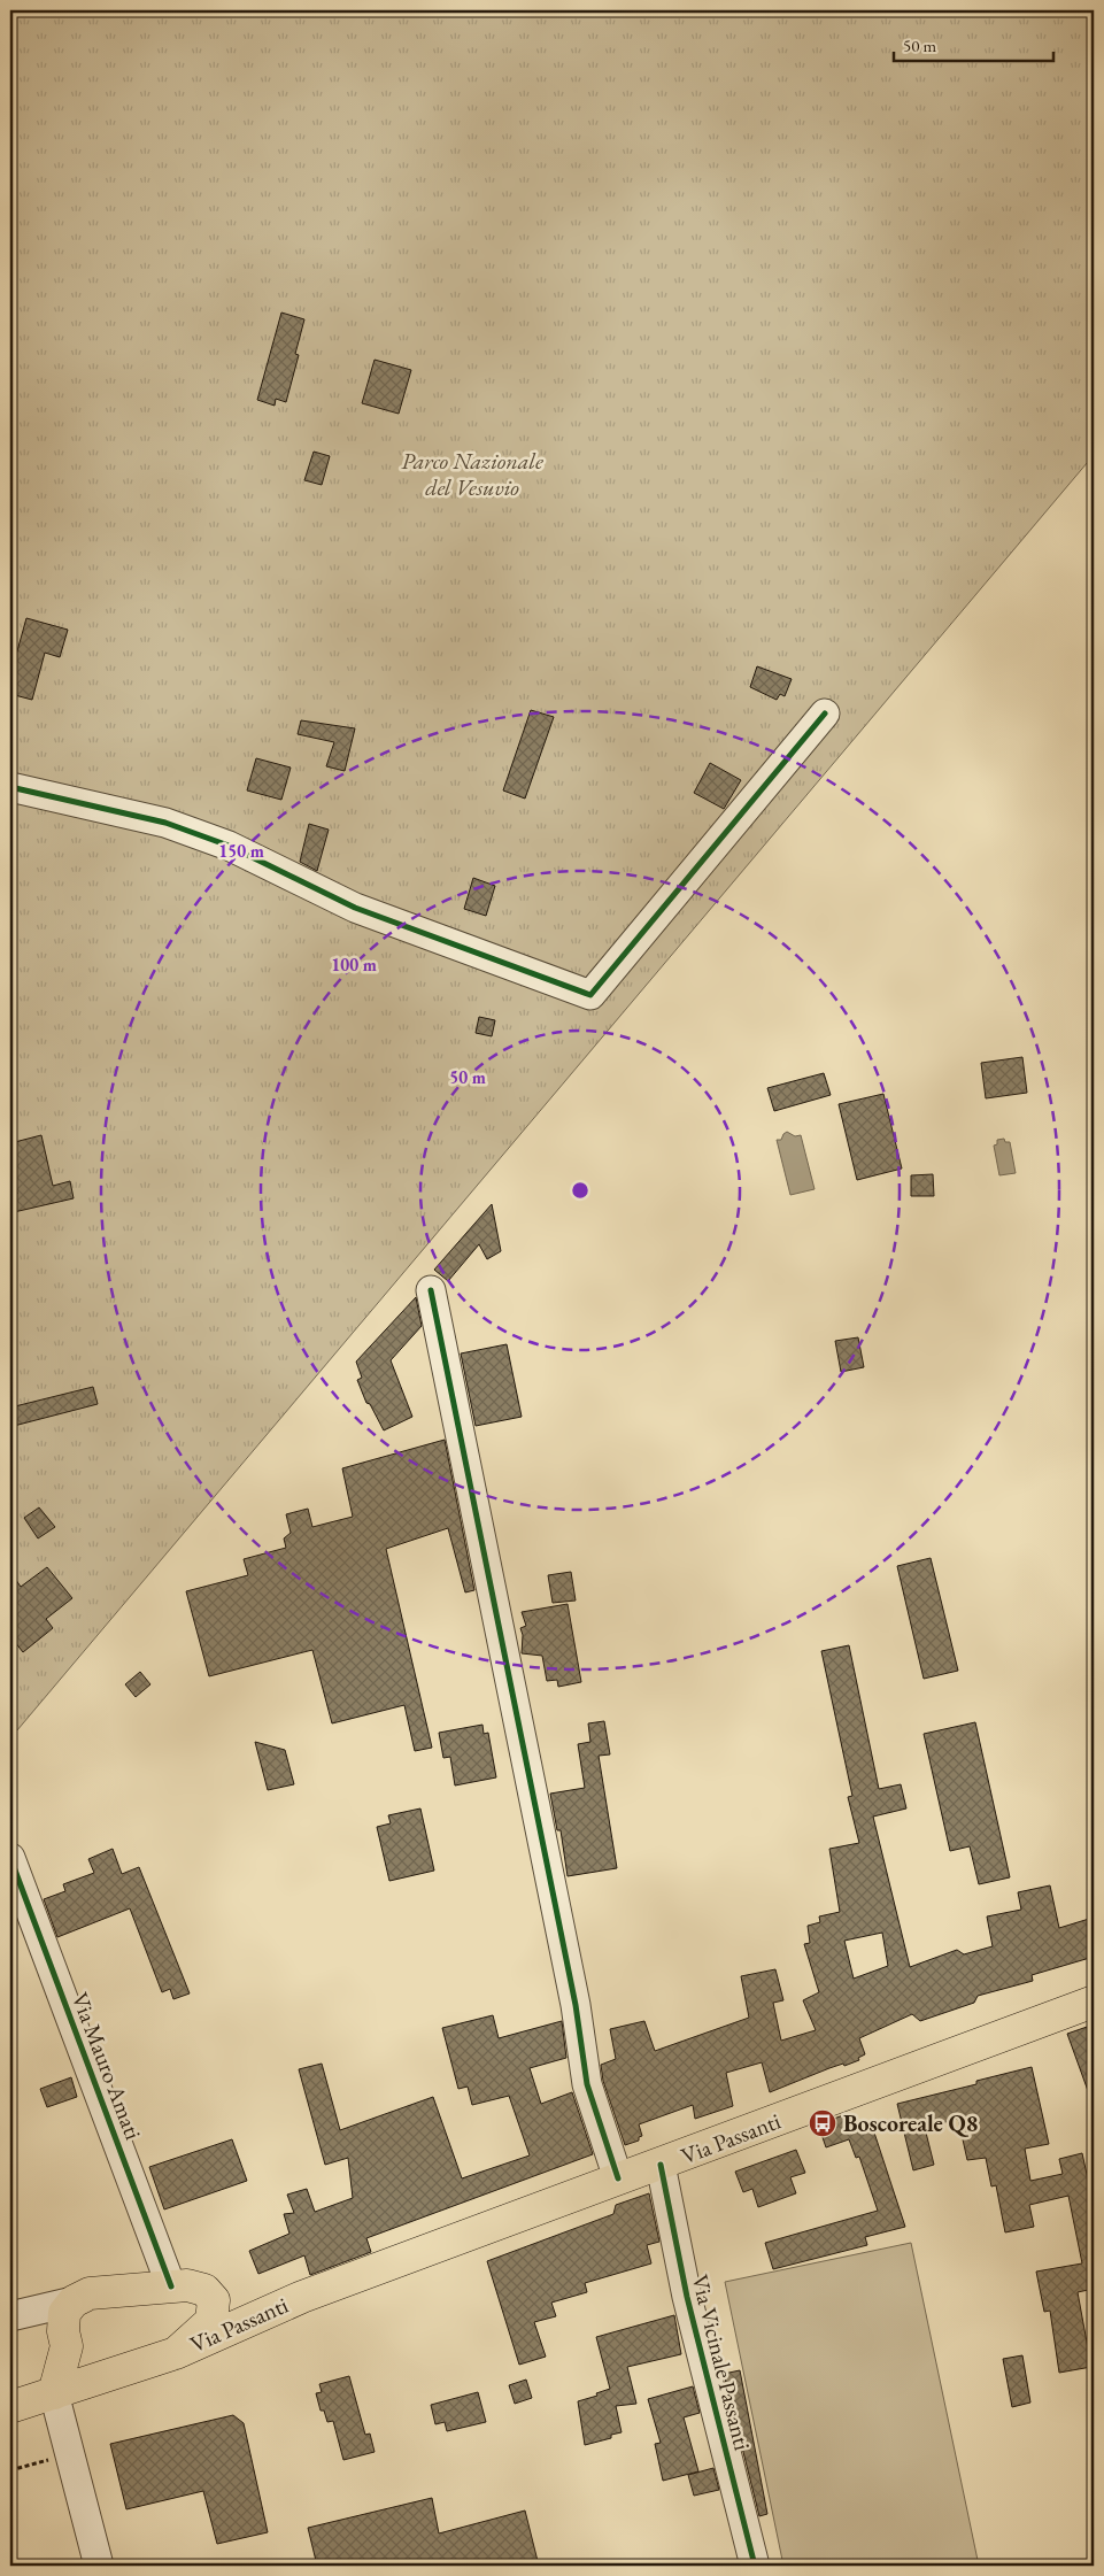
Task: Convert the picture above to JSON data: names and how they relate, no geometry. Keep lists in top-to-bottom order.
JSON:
{
  "streets": {
    "main road": ["Via Passanti"],
    "street": ["Via Mauro Amati", "Via Vicinale Passanti"]
  },
  "crossings": [
    ["Via Mauro Amati", "Via Passanti"],
    ["Via Passanti", "Via Vicinale Passanti"]
  ],
  "parks": ["Parco Nazionale del Vesuvio"],
  "places": {
    "bus stop": ["Boscoreale Q8"]
  },
  "scale_bar": "50 m",
  "rings": ["150 m", "100 m", "50 m"]
}
